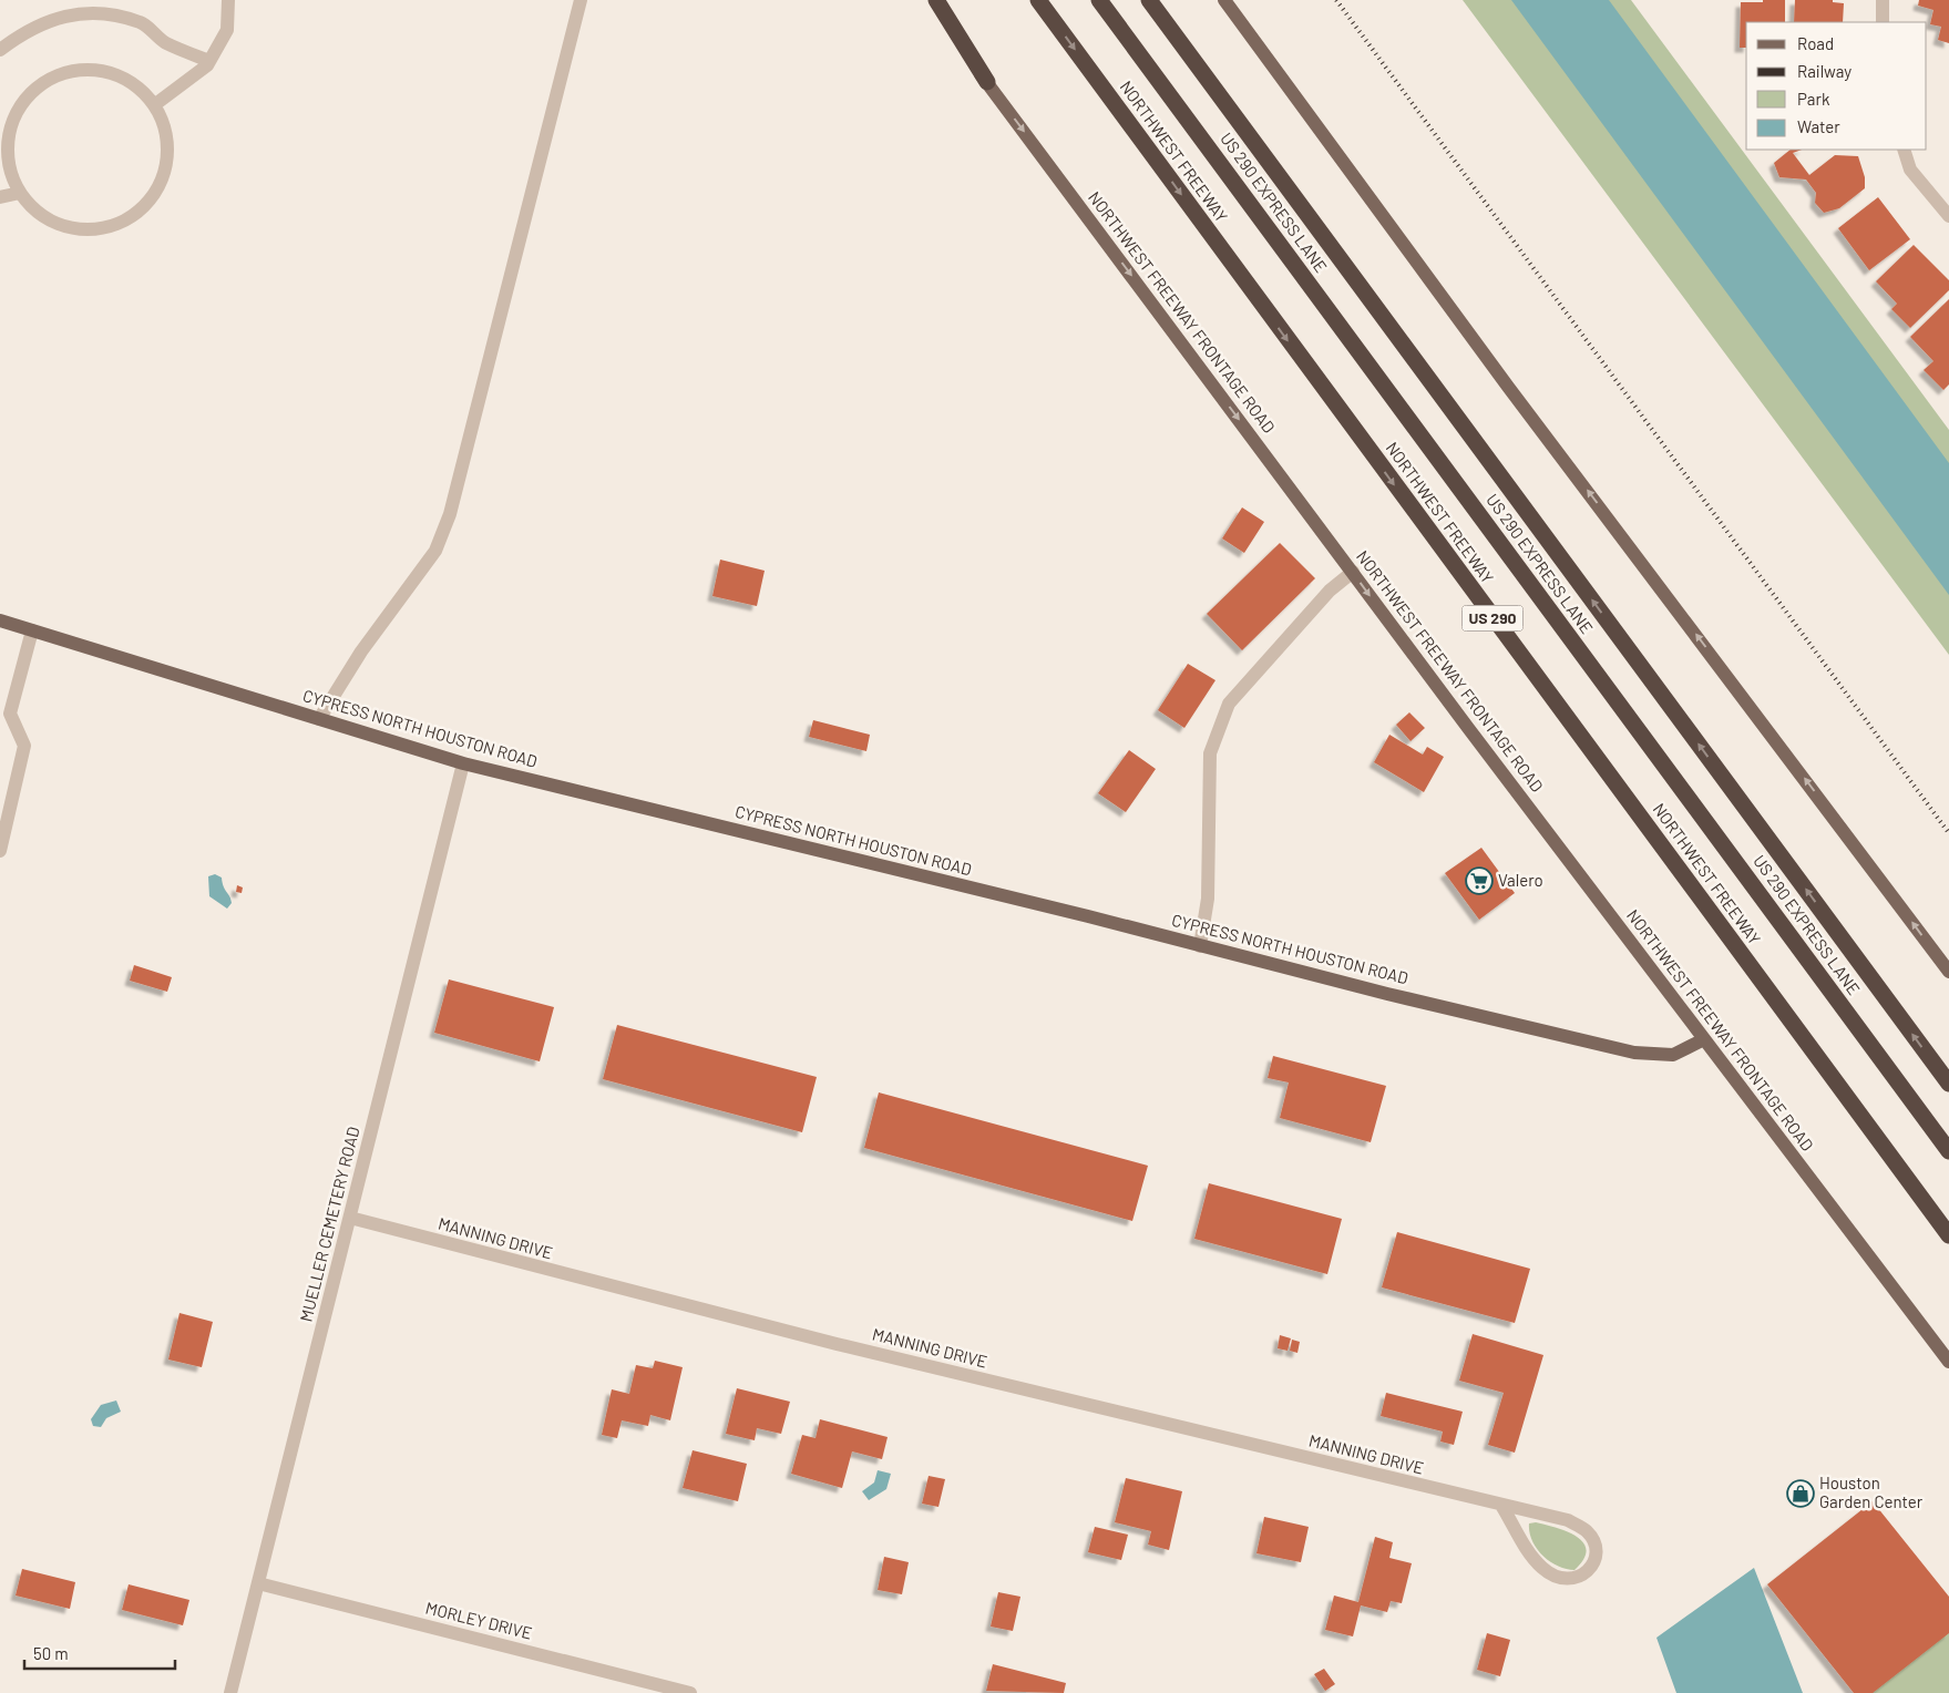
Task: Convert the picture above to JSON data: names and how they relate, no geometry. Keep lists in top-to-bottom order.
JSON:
{
  "streets": {
    "highway": ["NORTHWEST FREEWAY", "US 290 EXPRESS LANE", "US 290"],
    "main road": ["NORTHWEST FREEWAY FRONTAGE ROAD", "CYPRESS NORTH HOUSTON ROAD"],
    "street": ["MUELLER CEMETERY ROAD", "MANNING DRIVE", "MORLEY DRIVE"]
  },
  "crossings": [
    ["NORTHWEST FREEWAY FRONTAGE ROAD", "CYPRESS NORTH HOUSTON ROAD"],
    ["CYPRESS NORTH HOUSTON ROAD", "MUELLER CEMETERY ROAD"],
    ["MUELLER CEMETERY ROAD", "MANNING DRIVE"],
    ["MUELLER CEMETERY ROAD", "MORLEY DRIVE"]
  ],
  "one_way": ["NORTHWEST FREEWAY FRONTAGE ROAD"],
  "places": {
    "supermarket": ["Valero"],
    "shop": ["Houston Garden Center"]
  },
  "legend": [
    "Road",
    "Railway",
    "Park",
    "Water"
  ],
  "scale_bar": "50 m"
}
